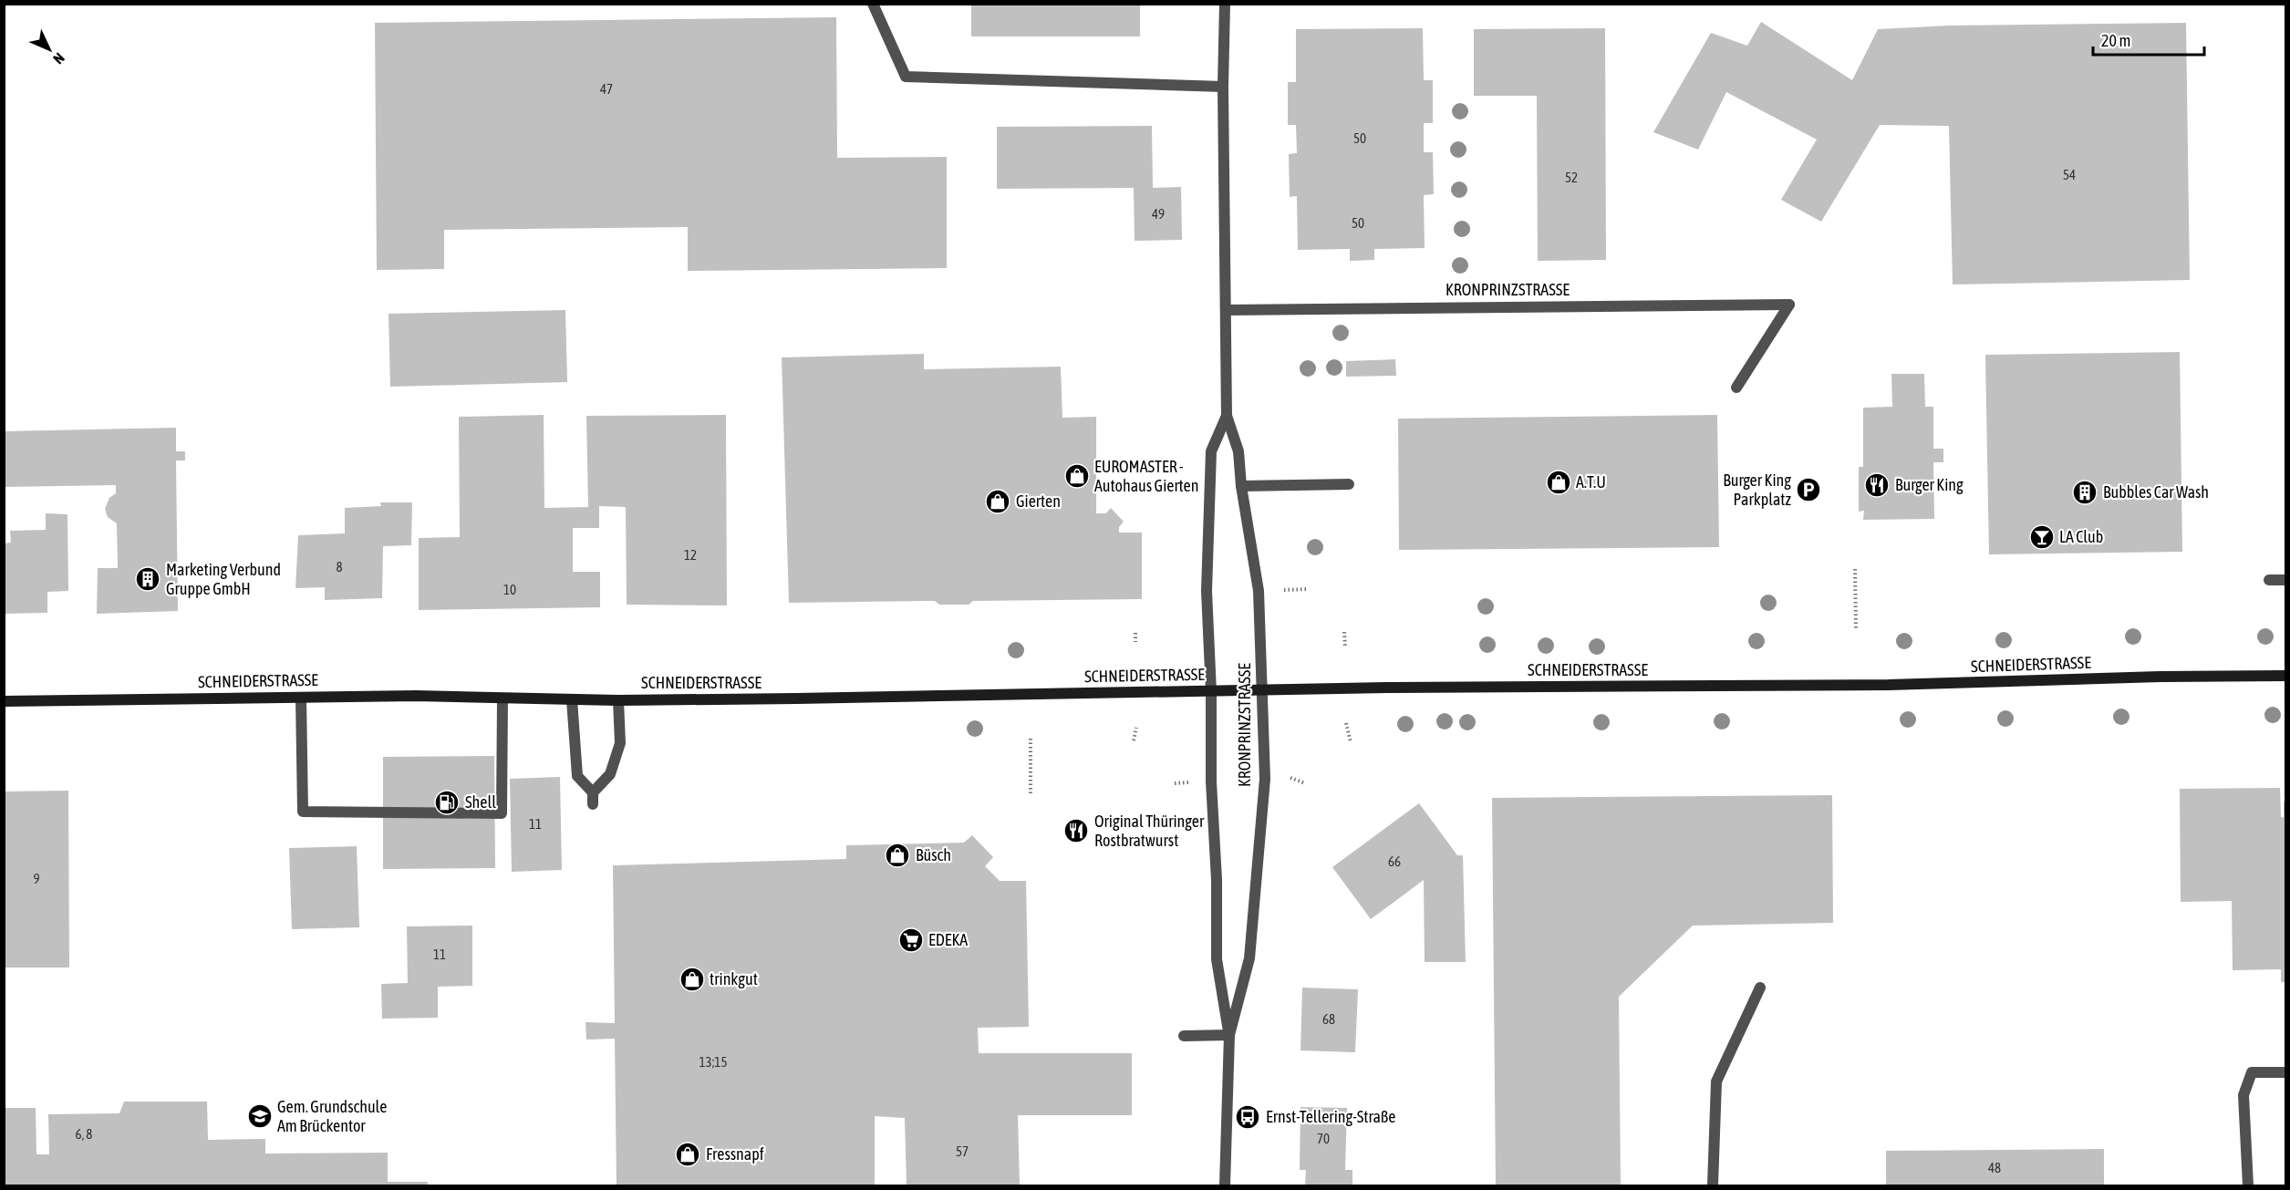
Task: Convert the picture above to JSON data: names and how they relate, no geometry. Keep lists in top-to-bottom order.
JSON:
{
  "streets": {
    "main road": ["SCHNEIDERSTRASSE"],
    "street": ["KRONPRINZSTRASSE"]
  },
  "crossings": [
    ["KRONPRINZSTRASSE", "SCHNEIDERSTRASSE"]
  ],
  "places": {
    "shop": [
      "EUROMASTER - Autohaus Gierten",
      "A.T.U",
      "Gierten",
      "Büsch",
      "trinkgut",
      "Fressnapf"
    ],
    "restaurant": ["Burger King", "Original Thüringer Rostbratwurst"],
    "parking": ["Burger King Parkplatz"],
    "building": ["Bubbles Car Wash", "Marketing Verbund Gruppe GmbH"],
    "bar": ["LA Club"],
    "fuel station": ["Shell"],
    "supermarket": ["EDEKA"],
    "school or university": ["Gem. Grundschule Am Brückentor"],
    "bus stop": ["Ernst-Tellering-Straße"]
  },
  "house_numbers": [
    "47",
    "50",
    "54",
    "52",
    "49",
    "50",
    "12",
    "8",
    "10",
    "11",
    "66",
    "9",
    "11",
    "68",
    "13;15",
    "6, 8",
    "70",
    "57",
    "48"
  ],
  "scale_bar": "20 m",
  "north": "bottom right"
}
